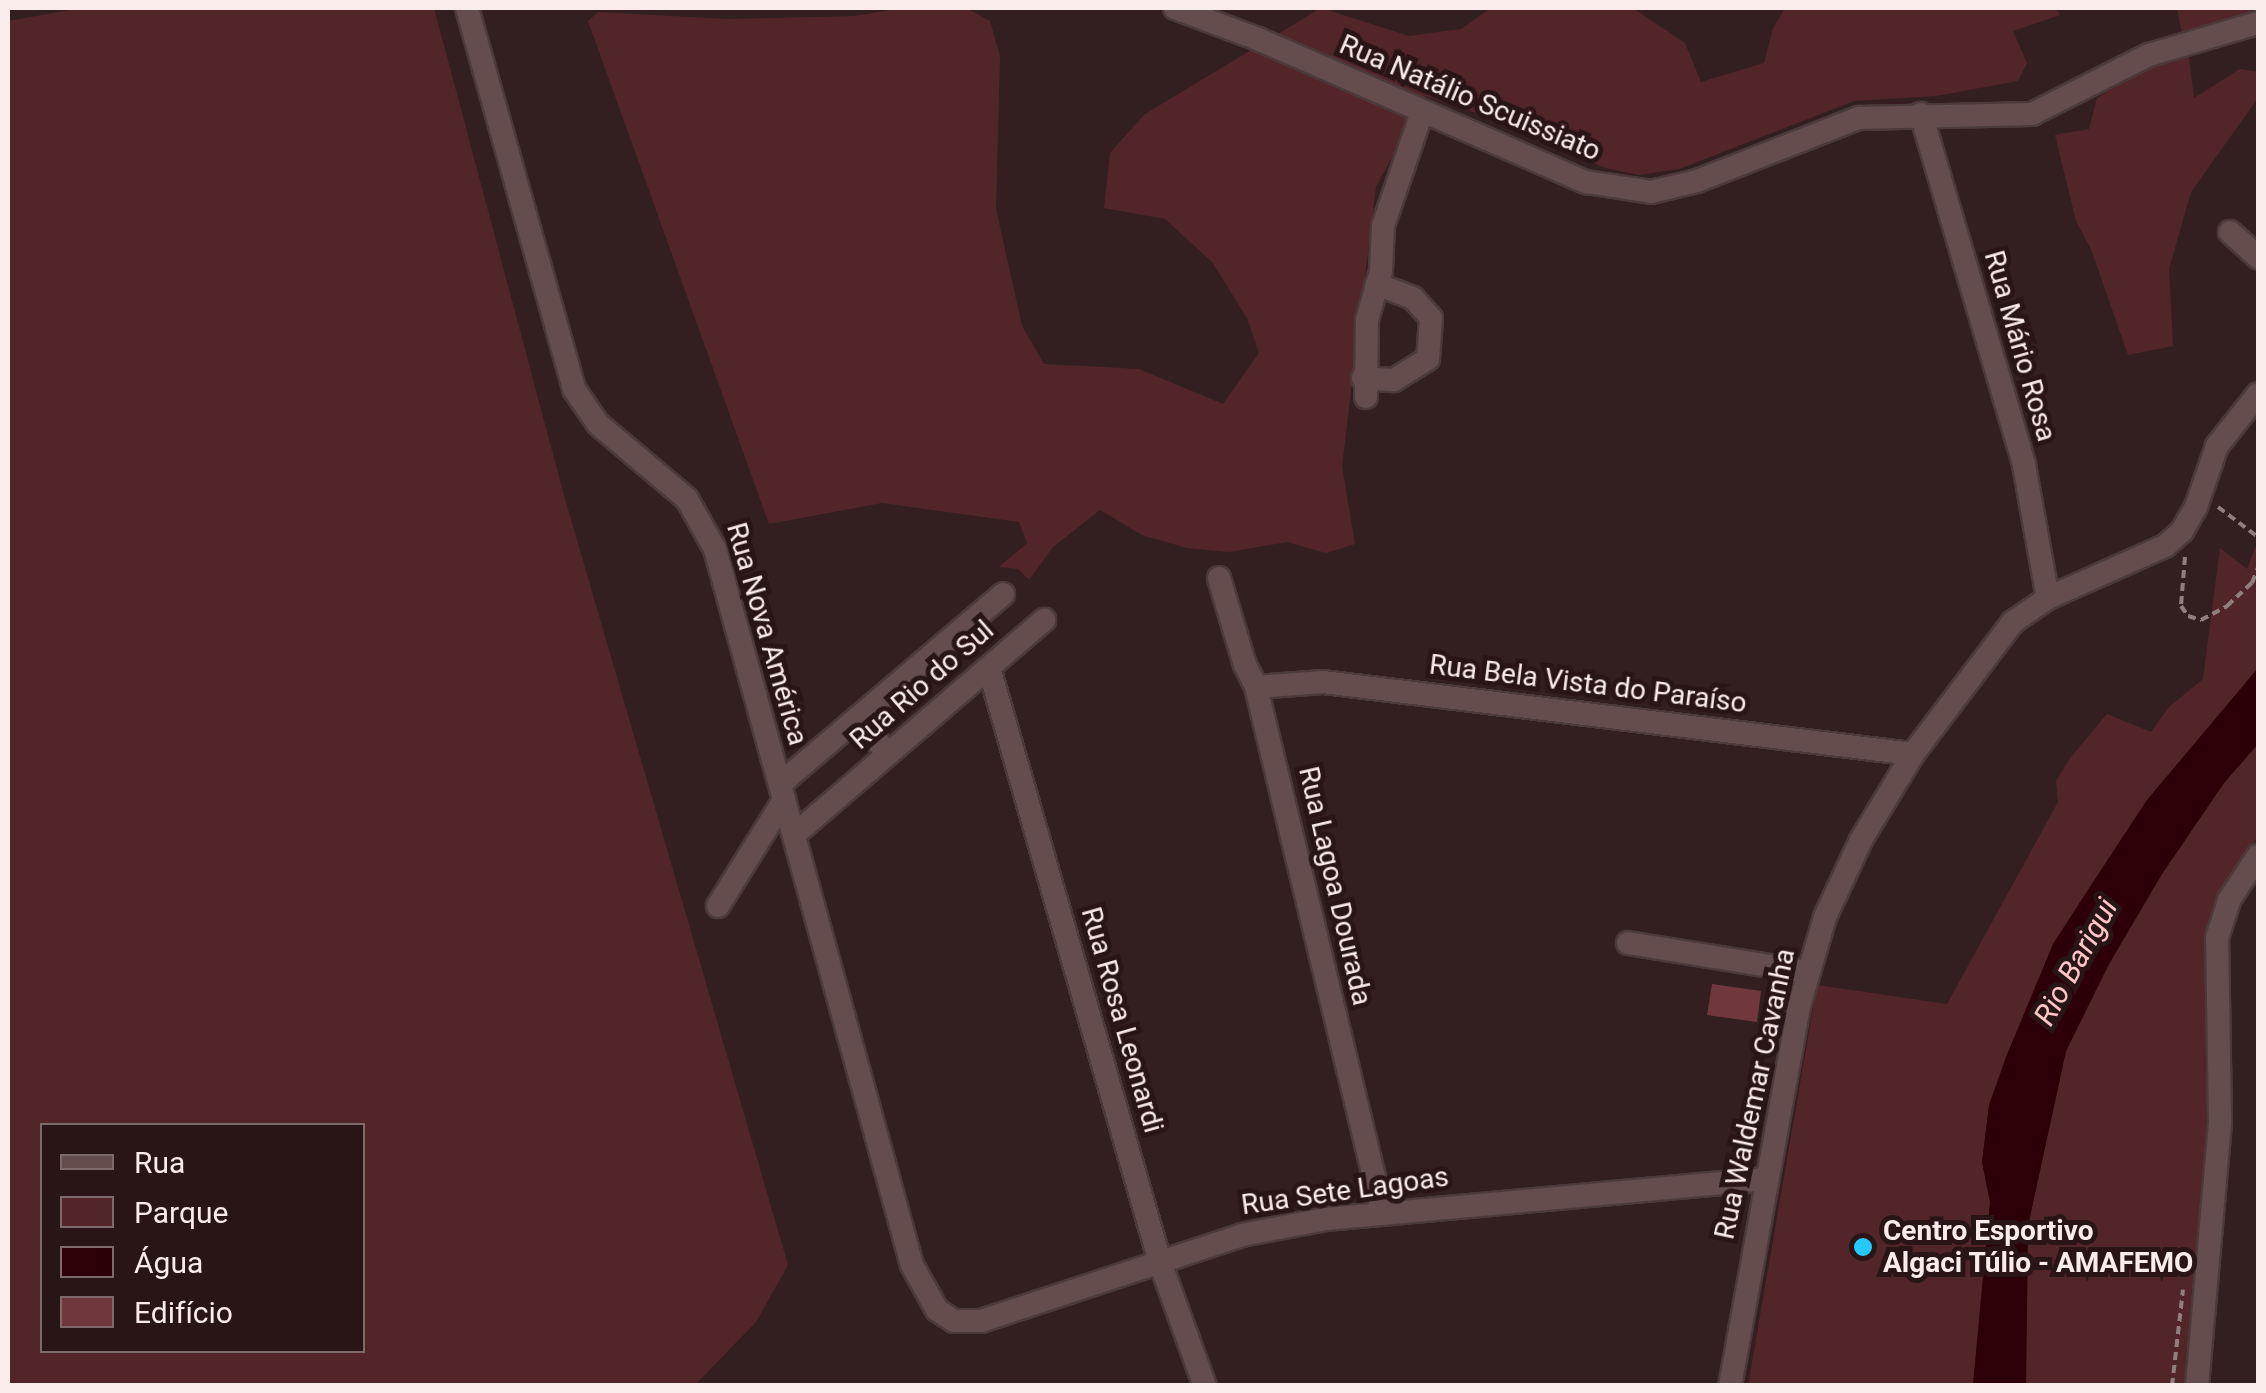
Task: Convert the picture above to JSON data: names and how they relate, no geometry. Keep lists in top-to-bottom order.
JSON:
{
  "streets": {
    "street": [
      "Rua Natálio Scuissiato",
      "Rua Mário Rosa",
      "Rua Nova América",
      "Rua Bela Vista do Paraíso",
      "Rua Rio do Sul",
      "Rua Lagoa Dourada",
      "Rua Rosa Leonardi",
      "Rua Waldemar Cavanha",
      "Rua Sete Lagoas"
    ]
  },
  "crossings": [
    ["Rua Natálio Scuissiato", "Rua Mário Rosa"],
    ["Rua Mário Rosa", "Rua Waldemar Cavanha"],
    ["Rua Nova América", "Rua Rio do Sul"],
    ["Rua Nova América", "Rua Sete Lagoas"],
    ["Rua Bela Vista do Paraíso", "Rua Lagoa Dourada"],
    ["Rua Bela Vista do Paraíso", "Rua Waldemar Cavanha"],
    ["Rua Rio do Sul", "Rua Rosa Leonardi"],
    ["Rua Lagoa Dourada", "Rua Sete Lagoas"],
    ["Rua Rosa Leonardi", "Rua Sete Lagoas"],
    ["Rua Waldemar Cavanha", "Rua Sete Lagoas"]
  ],
  "water": ["Rio Barigui"],
  "places": ["Centro Esportivo Algaci Túlio - AMAFEMO"],
  "legend": [
    "Rua",
    "Parque",
    "Água",
    "Edifício"
  ]
}
